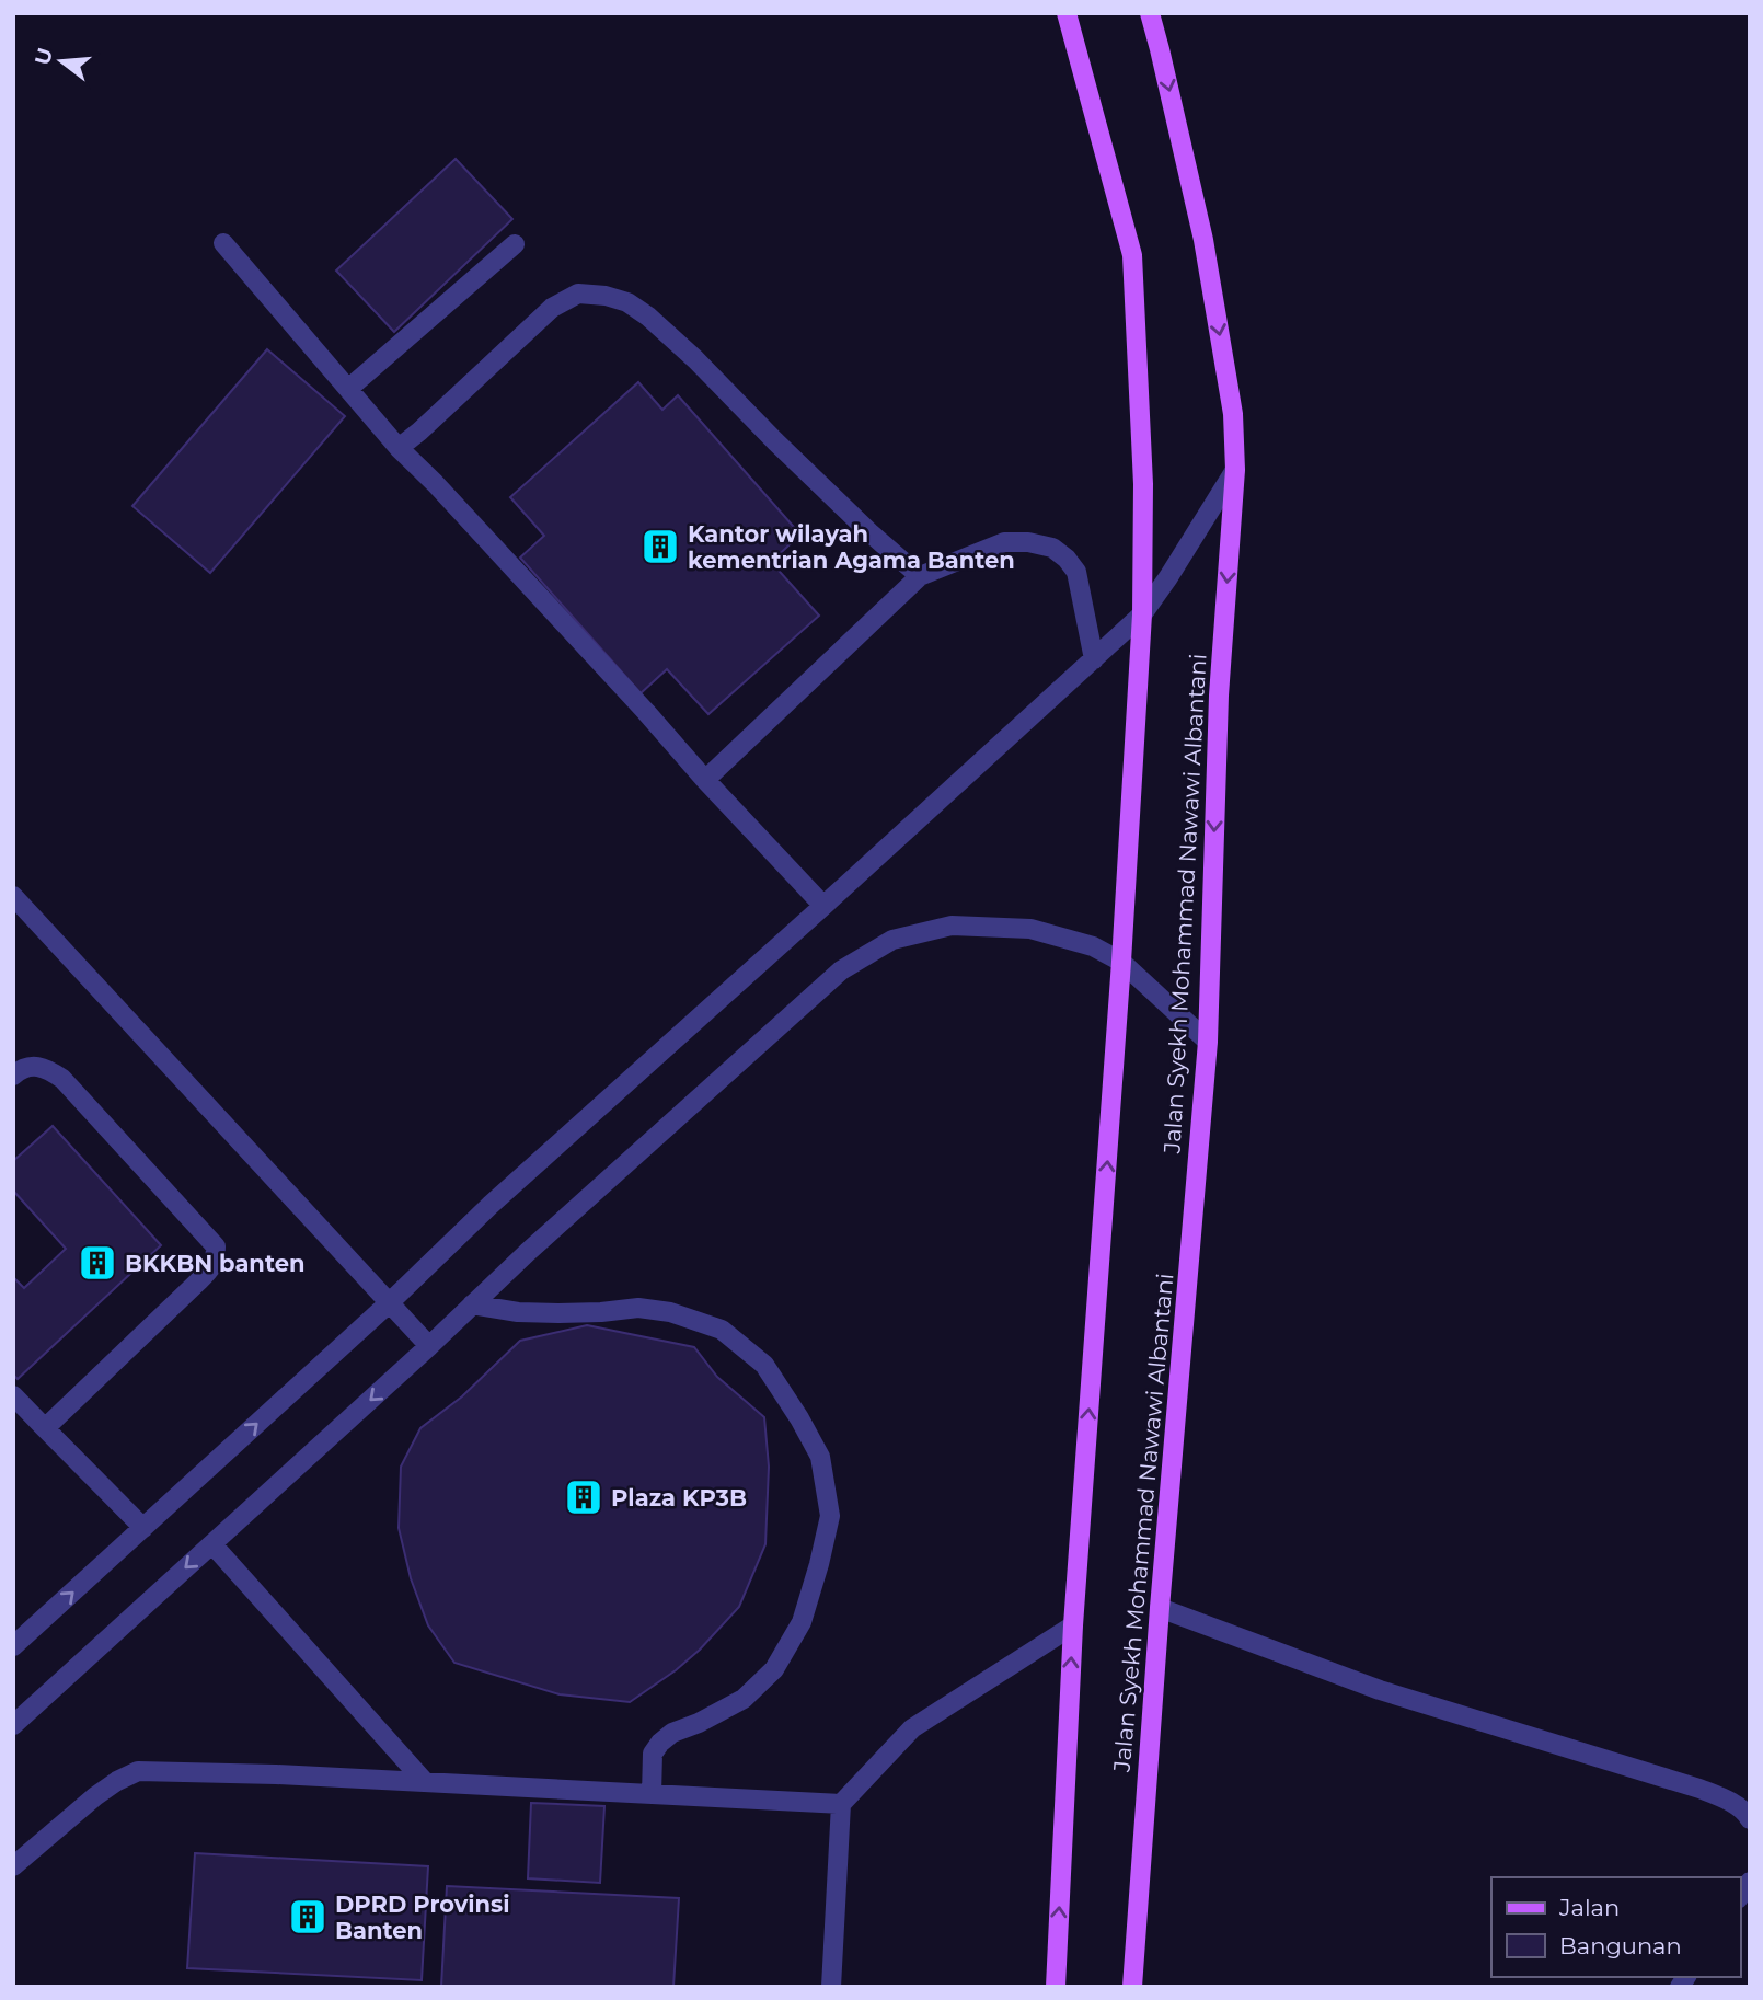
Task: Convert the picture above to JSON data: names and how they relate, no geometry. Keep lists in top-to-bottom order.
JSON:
{
  "streets": {
    "main road": ["Jalan Syekh Mohammad Nawawi Albantani"]
  },
  "places": {
    "building": [
      "Kantor wilayah kementrian Agama Banten",
      "BKKBN banten",
      "Plaza KP3B",
      "DPRD Provinsi Banten"
    ]
  },
  "legend": ["Jalan", "Bangunan"],
  "north": "left"
}
